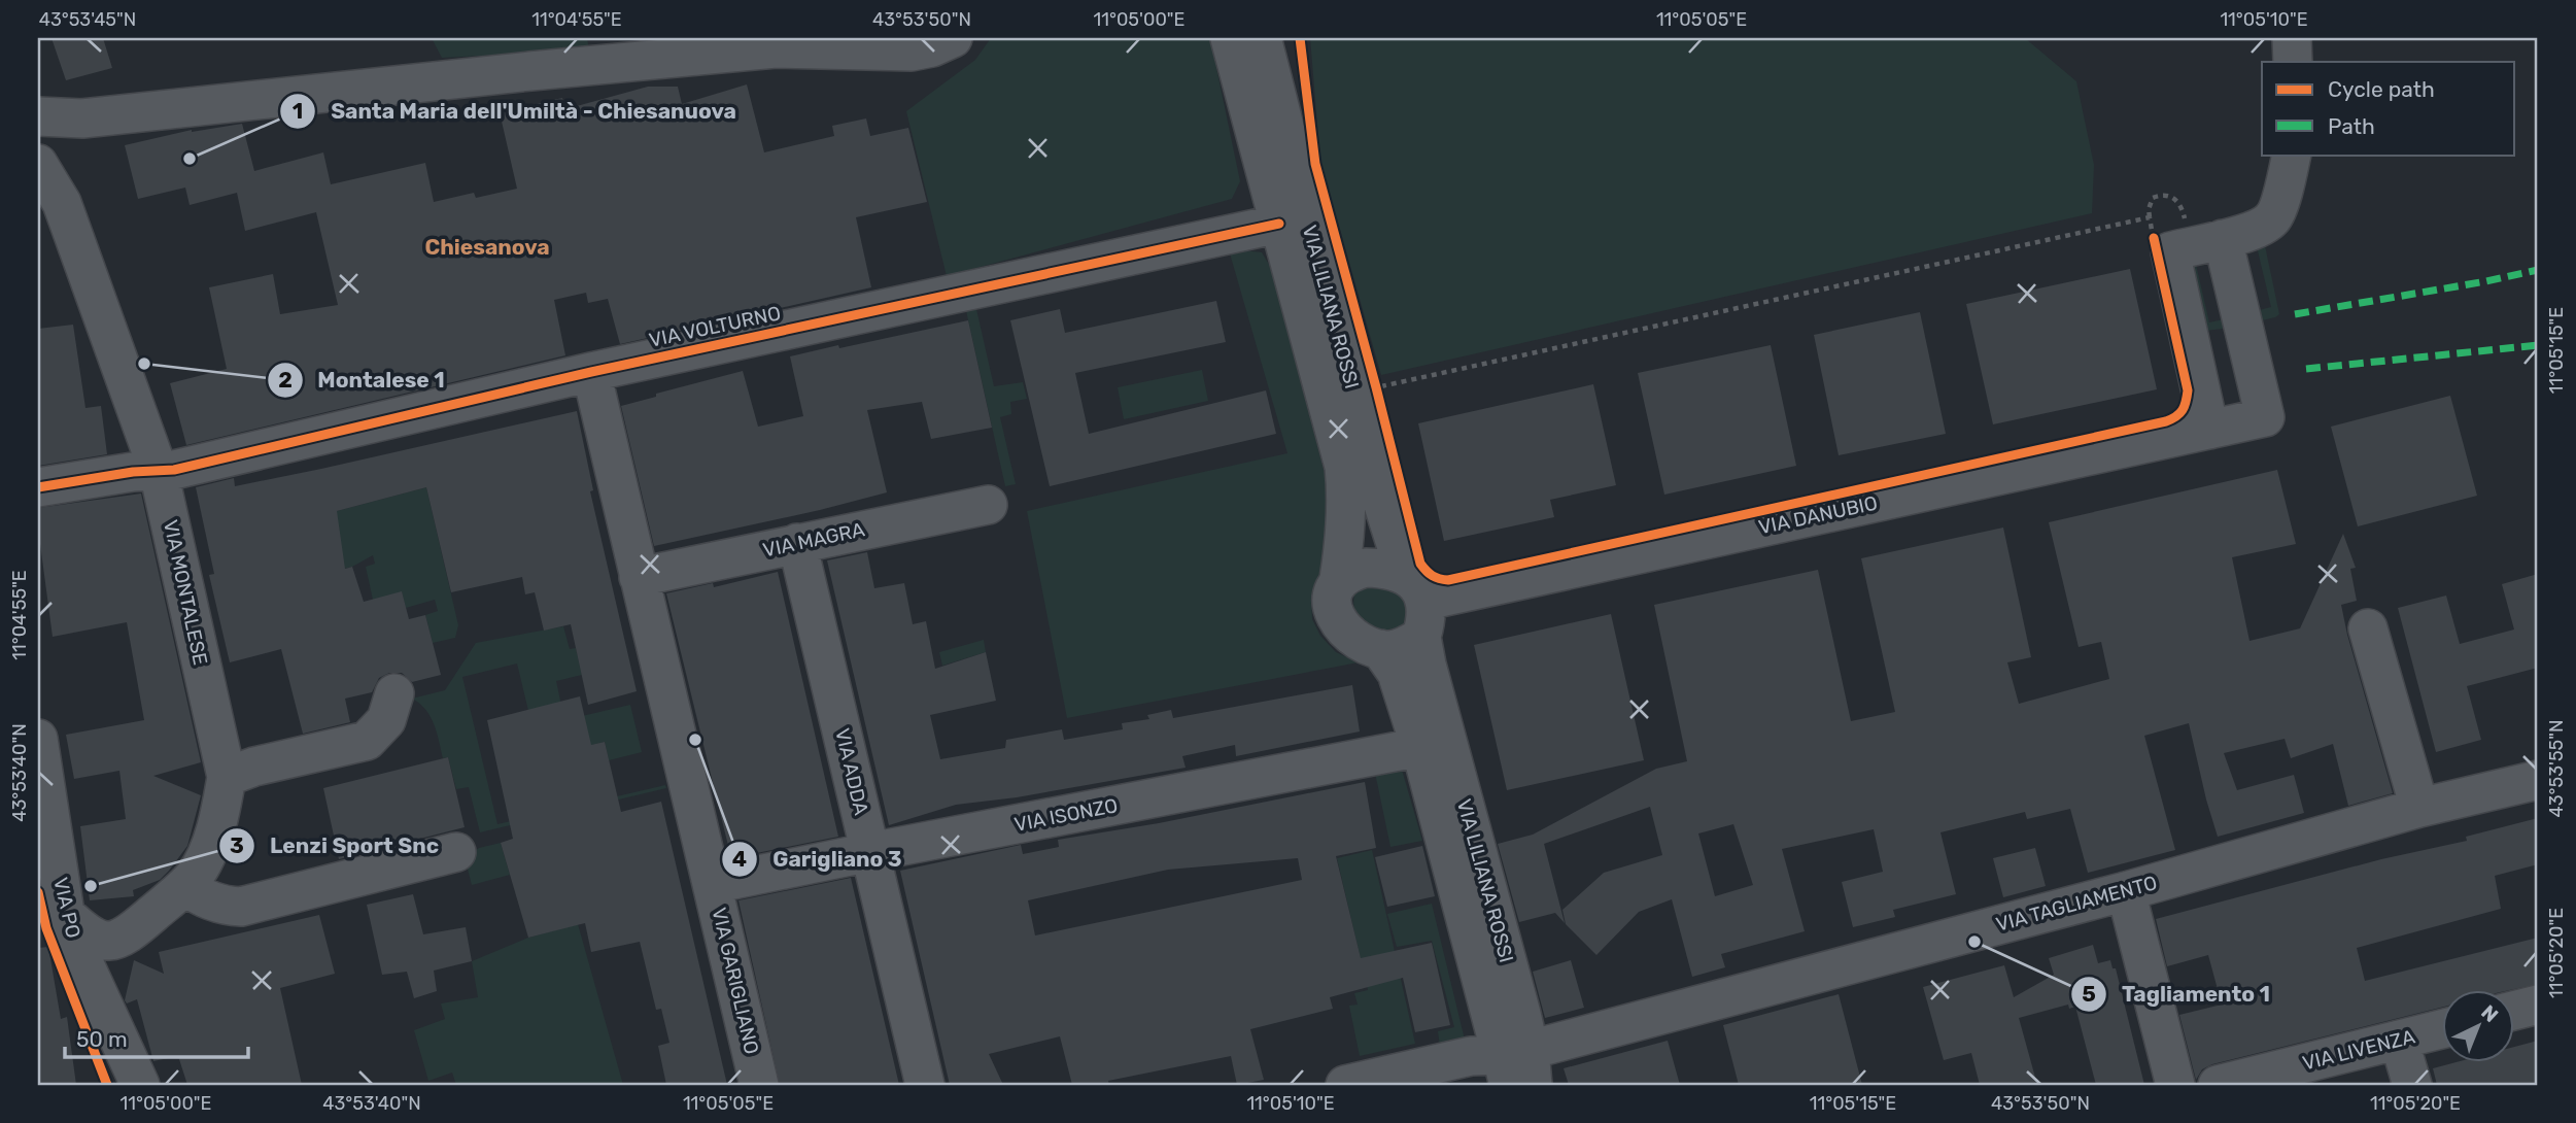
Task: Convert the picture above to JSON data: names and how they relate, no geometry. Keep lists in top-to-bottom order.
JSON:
{
  "streets": {
    "street": [
      "VIA LILIANA ROSSI",
      "VIA VOLTURNO",
      "VIA DANUBIO",
      "VIA MAGRA",
      "VIA MONTALESE",
      "VIA ADDA",
      "VIA ISONZO",
      "VIA TAGLIAMENTO",
      "VIA PO",
      "VIA GARIGLIANO",
      "VIA LIVENZA"
    ]
  },
  "crossings": [
    ["VIA LILIANA ROSSI", "VIA VOLTURNO"],
    ["VIA LILIANA ROSSI", "VIA DANUBIO"],
    ["VIA LILIANA ROSSI", "VIA ISONZO"],
    ["VIA LILIANA ROSSI", "VIA TAGLIAMENTO"],
    ["VIA VOLTURNO", "VIA MONTALESE"],
    ["VIA VOLTURNO", "VIA GARIGLIANO"],
    ["VIA MAGRA", "VIA ADDA"],
    ["VIA MAGRA", "VIA GARIGLIANO"],
    ["VIA MONTALESE", "VIA PO"],
    ["VIA ADDA", "VIA ISONZO"],
    ["VIA ISONZO", "VIA GARIGLIANO"]
  ],
  "districts": ["Chiesanova"],
  "places": [
    "Santa Maria dell'Umiltà - Chiesanuova",
    "Montalese 1",
    "Garigliano 3",
    "Lenzi Sport Snc",
    "Tagliamento 1"
  ],
  "legend": ["Cycle path", "Path"],
  "scale_bar": "50 m",
  "north": "top right",
  "coordinates": [
    "43°53'45\"N",
    "11°04'55\"E",
    "43°53'50\"N",
    "11°05'00\"E",
    "11°05'05\"E",
    "11°05'10\"E",
    "11°05'15\"E",
    "43°53'55\"N",
    "43°53'40\"N",
    "11°05'20\"E"
  ]
}
